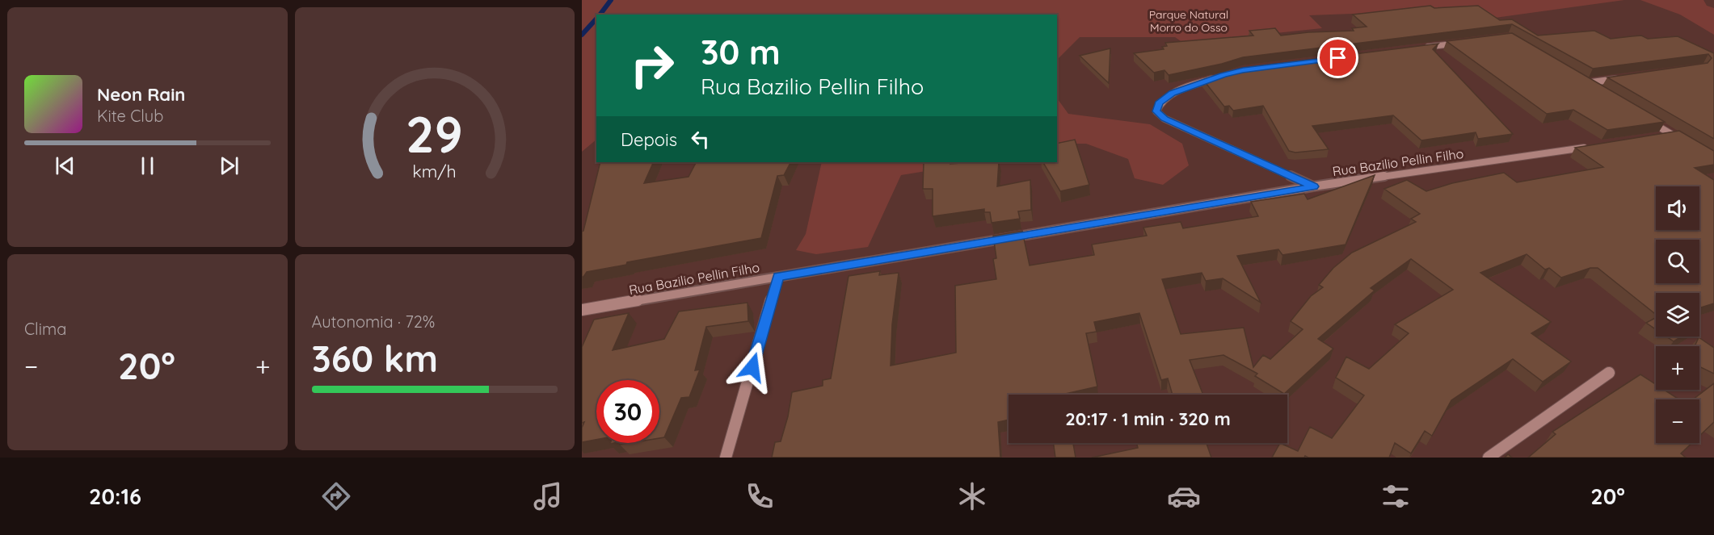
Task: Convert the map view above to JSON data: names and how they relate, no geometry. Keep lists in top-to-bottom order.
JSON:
{
  "streets": {
    "street": ["Rua Bazilio Pellin Filho"]
  },
  "parks": ["Parque Natural Morro do Osso"],
  "page": {
    "turn": ["30 m", "Rua Bazilio Pellin Filho"],
    "song": ["Neon Rain", "Kite Club"],
    "then": "Depois",
    "map_buttons": ["+", "−"],
    "tile": [
      "Clima",
      ["Autonomia · 72%", "360 km"]
    ],
    "heat": ["−", "20°", "+"],
    "limit": "30",
    "trip": "20:17 · 1 min · 320 m",
    "tabs": ["20:16", "20°"],
    "gauge": ["29", "km/h"]
  }
}
